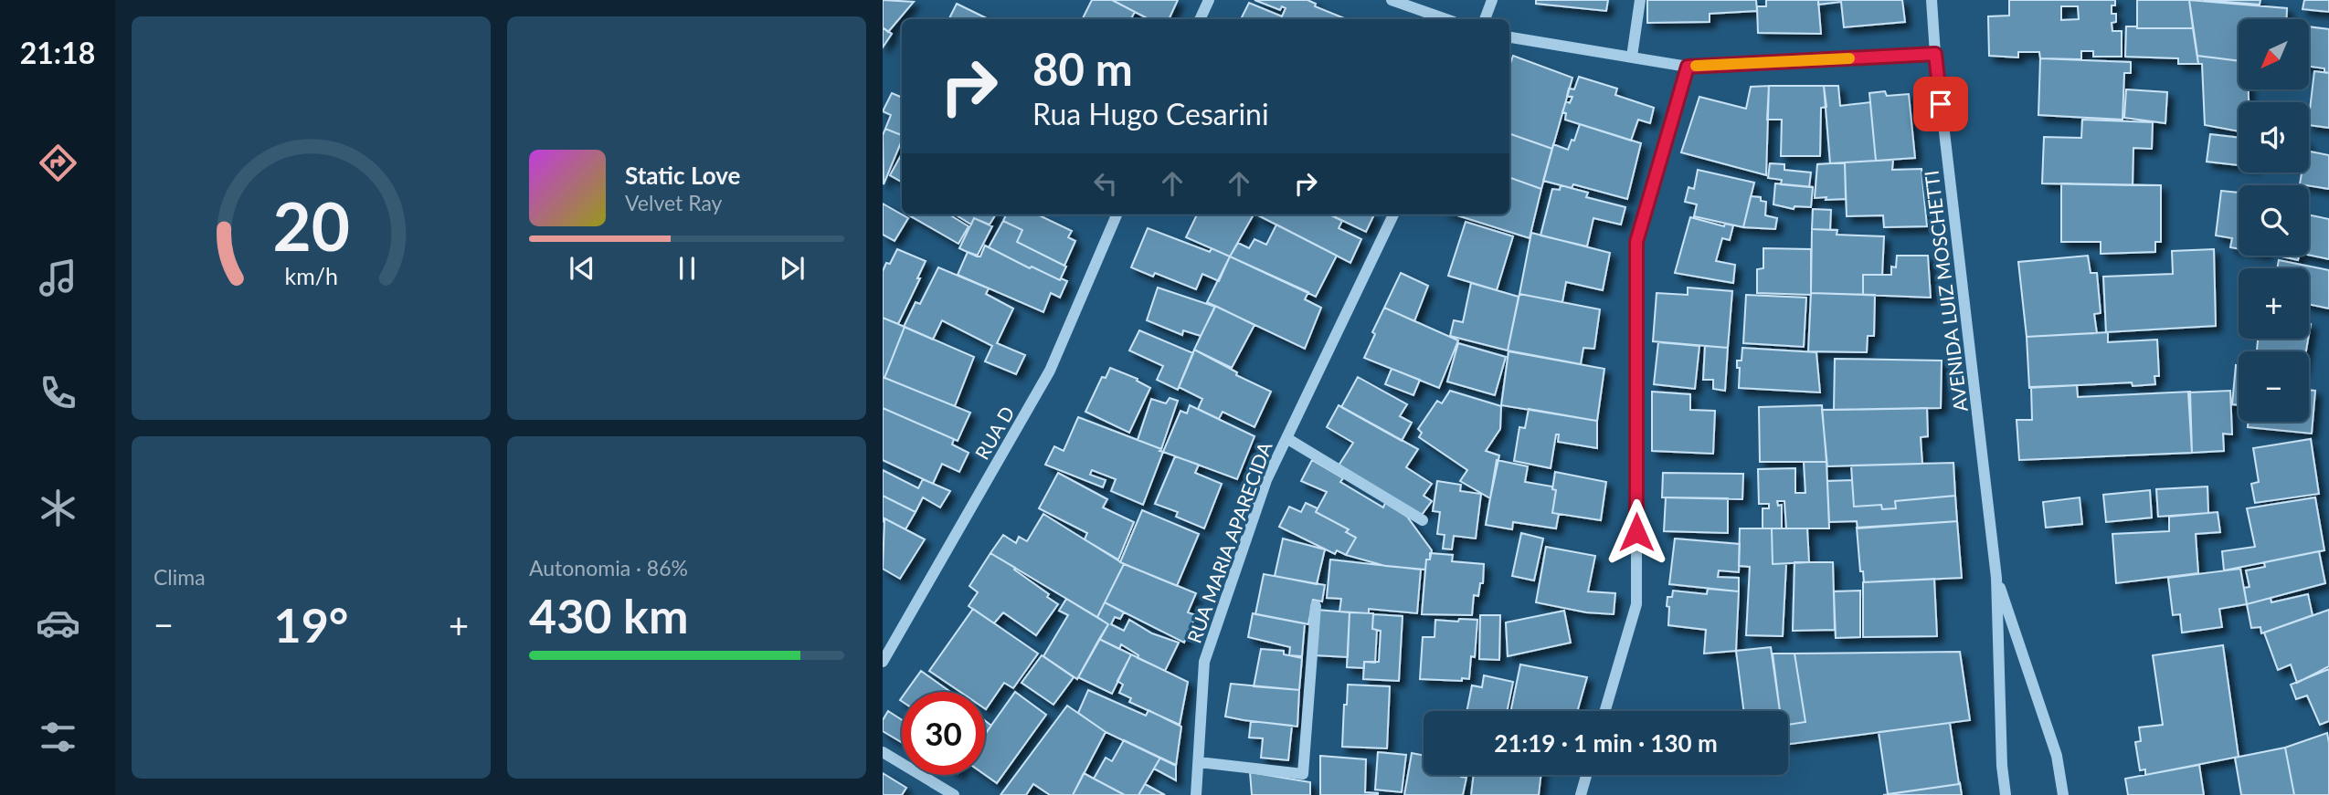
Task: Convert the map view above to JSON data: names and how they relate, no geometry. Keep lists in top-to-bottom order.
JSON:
{
  "streets": {
    "street": ["AVENIDA LUIZ MOSCHETTI", "RUA D", "RUA MARIA APARECIDA"]
  },
  "north": "bottom left",
  "page": {
    "tabs": "21:18",
    "map_buttons": ["+", "−"],
    "turn": ["80 m", "Rua Hugo Cesarini"],
    "song": ["Static Love", "Velvet Ray"],
    "tile": [
      "Clima",
      ["Autonomia · 86%", "430 km"]
    ],
    "heat": ["−", "19°", "+"],
    "limit": "30",
    "trip": "21:19 · 1 min · 130 m",
    "gauge": ["20", "km/h"]
  }
}
